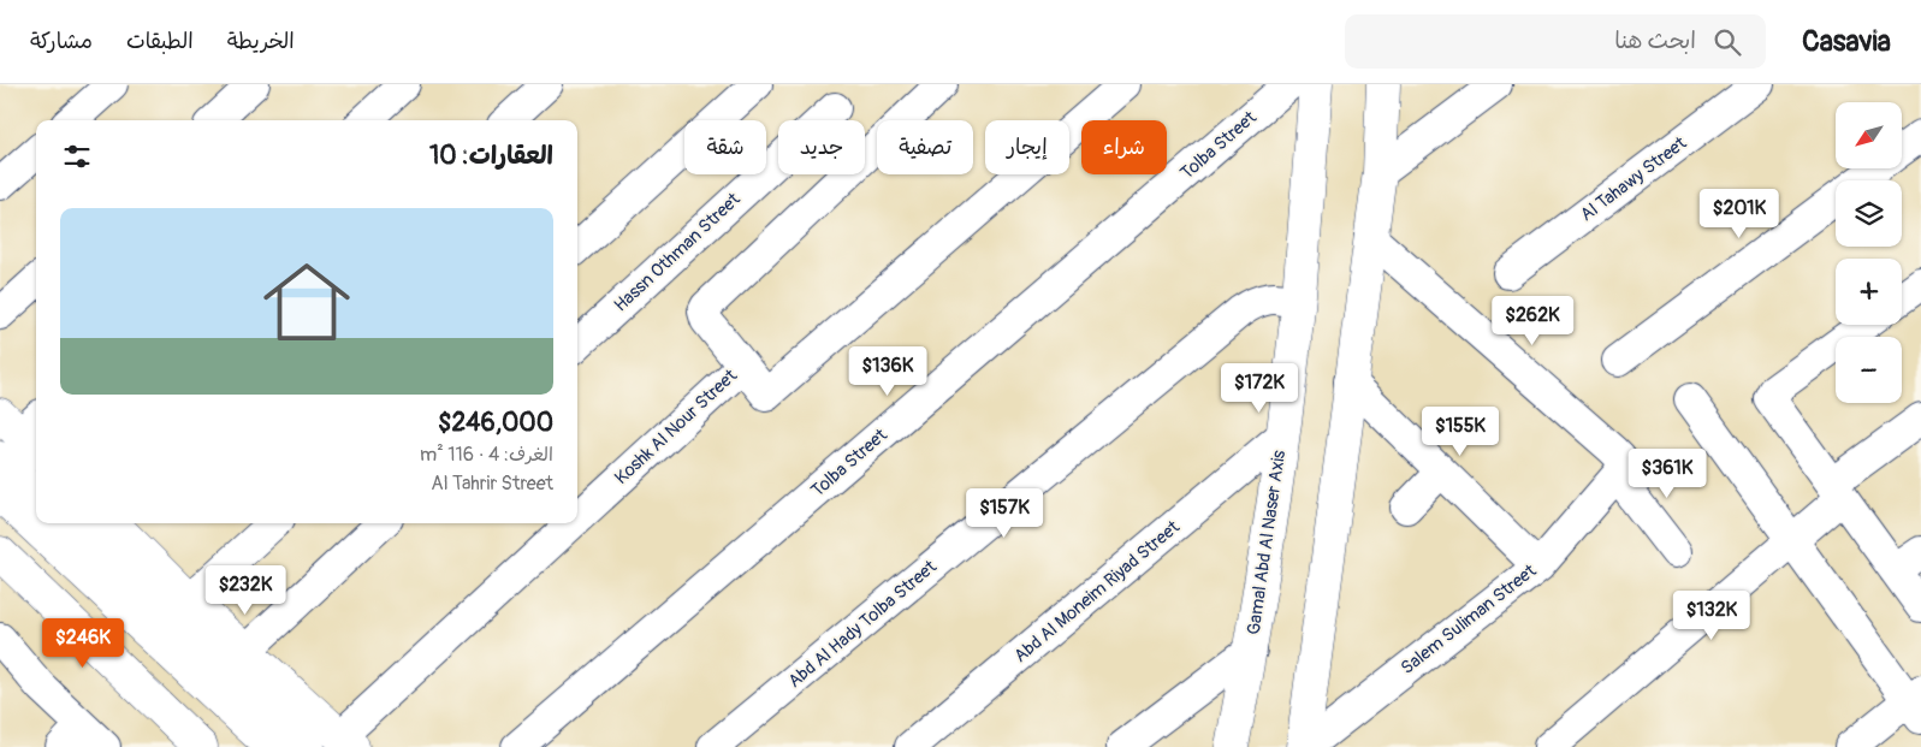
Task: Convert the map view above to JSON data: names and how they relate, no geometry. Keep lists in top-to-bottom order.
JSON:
{
  "streets": {
    "street": [
      "Tolba Street",
      "Al Tahawy Street",
      "Hassn Othman Street",
      "Koshk Al Nour Street",
      "Gamal Abd Al Naser Axis",
      "Abd Al Moneim Riyad Street",
      "Salem Suliman Street",
      "Abd Al Hady Tolba Street"
    ]
  },
  "crossings": [
    ["Gamal Abd Al Naser Axis", "Abd Al Moneim Riyad Street"],
    ["Gamal Abd Al Naser Axis", "Abd Al Hady Tolba Street"]
  ],
  "north": "bottom left",
  "page": {
    "header": "Casavia",
    "search": "ابحث هنا",
    "nav": ["الخريطة", "الطبقات", "مشاركة"],
    "map_buttons": ["+", "−"],
    "chip": [
      "شراء",
      "إيجار",
      "تصفية",
      "جديد",
      "شقة"
    ],
    "heading": "العقارات: 10",
    "price": [
      "$201K",
      "$262K",
      "$136K",
      "$172K",
      "$155K",
      "$361K",
      "$157K",
      "$232K",
      "$132K",
      "$246K"
    ],
    "list": [
      {
        "name": "$246,000",
        "note": "الغرف: 4 · 116 m² · Al Tahrir Street"
      }
    ]
  }
}
